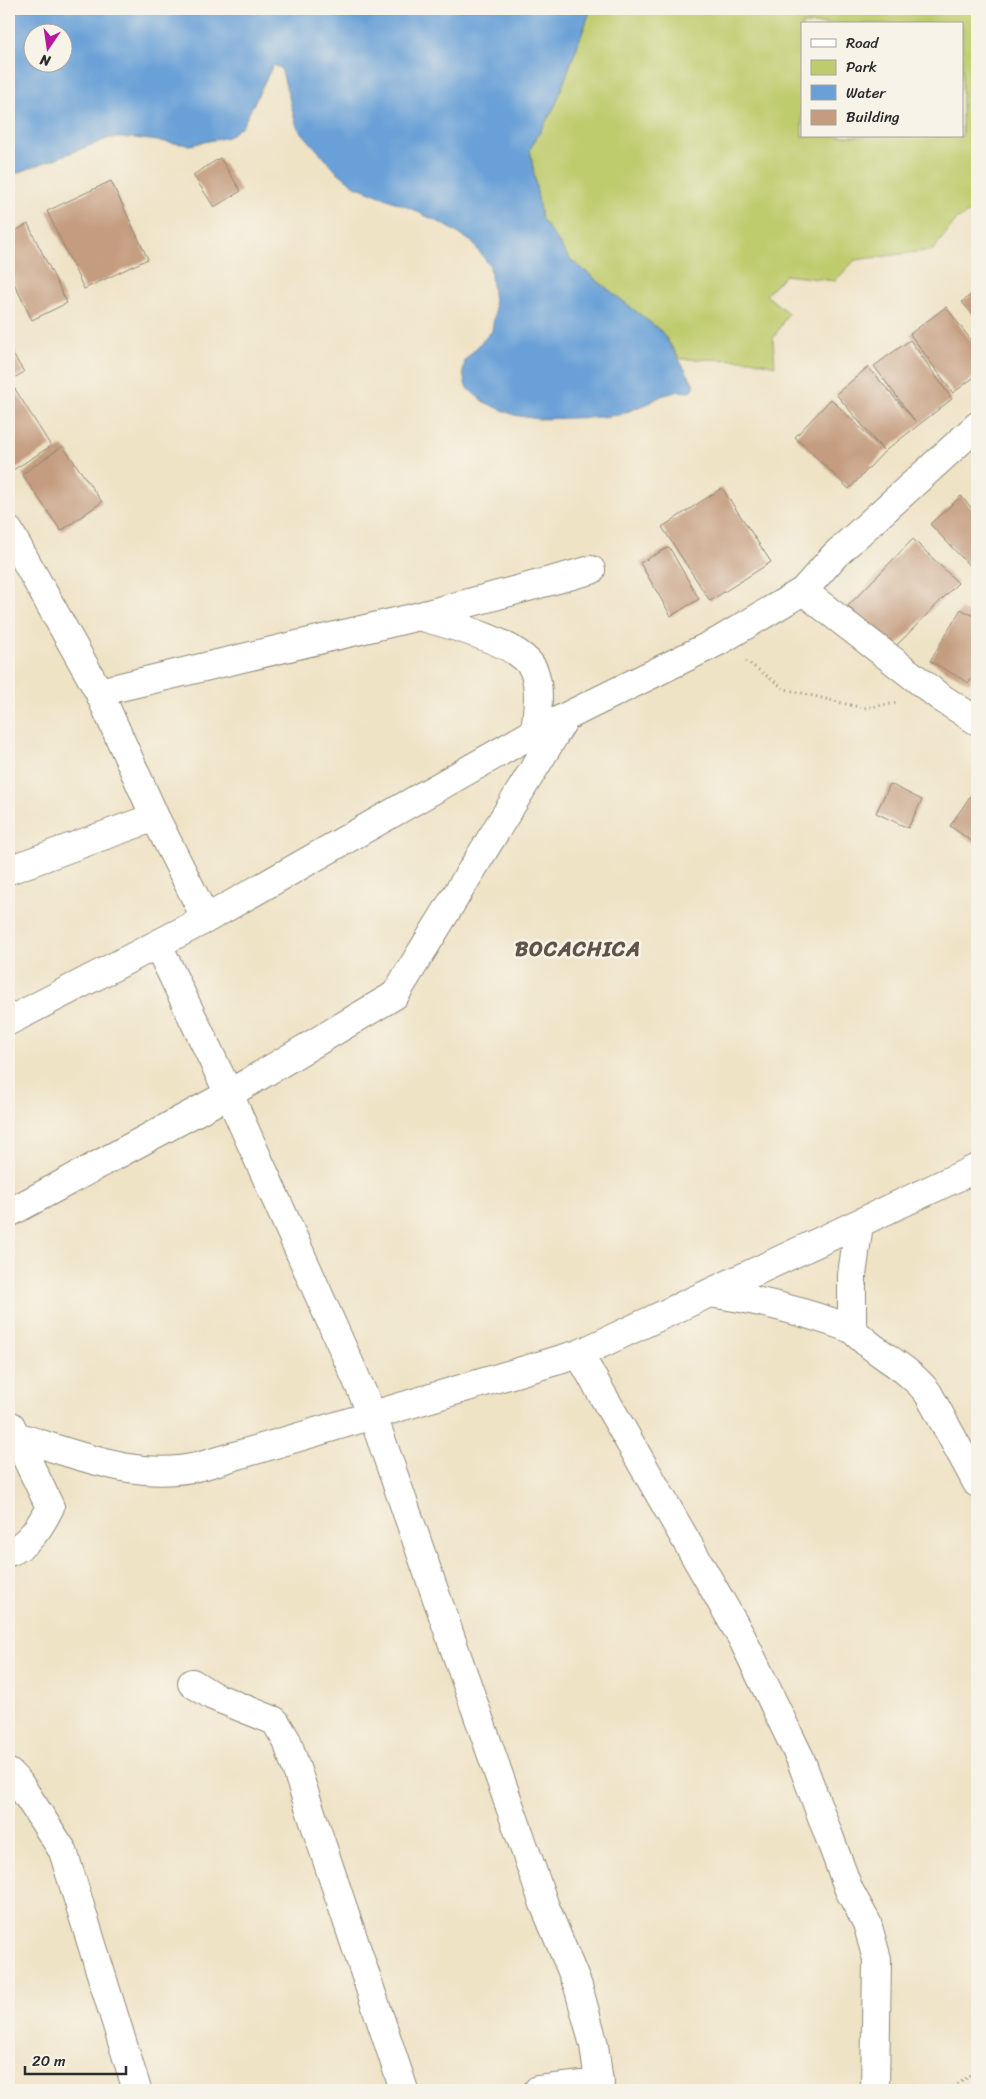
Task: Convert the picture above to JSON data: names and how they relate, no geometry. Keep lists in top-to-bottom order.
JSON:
{
  "districts": ["BOCACHICA"],
  "legend": [
    "Road",
    "Park",
    "Water",
    "Building"
  ],
  "scale_bar": "20 m",
  "north": "bottom"
}
